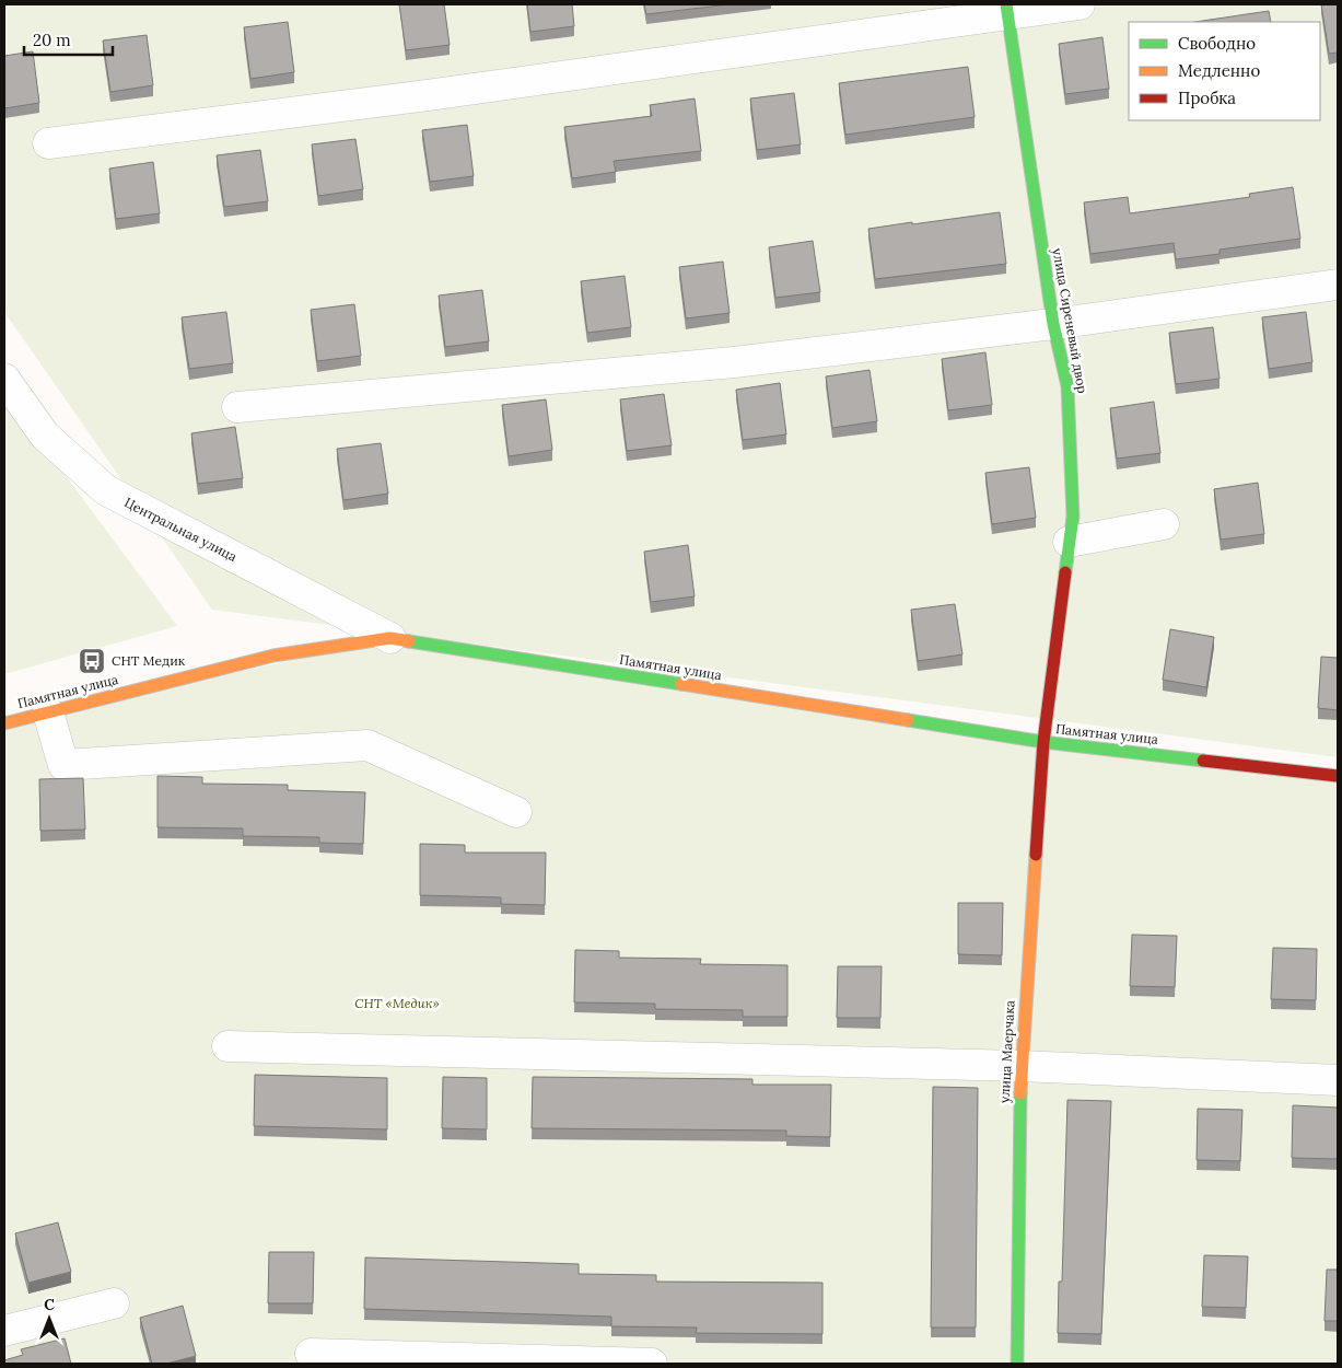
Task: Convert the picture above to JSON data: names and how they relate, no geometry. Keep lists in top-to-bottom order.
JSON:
{
  "streets": {
    "street": [
      "улица Сиреневый двор",
      "Центральная улица",
      "Памятная улица",
      "улица Маерчака"
    ]
  },
  "crossings": [
    ["улица Сиреневый двор", "Памятная улица"],
    ["улица Сиреневый двор", "улица Маерчака"],
    ["Центральная улица", "Памятная улица"],
    ["Памятная улица", "улица Маерчака"]
  ],
  "parks": ["СНТ «Медик»"],
  "places": {
    "bus stop": ["СНТ Медик"]
  },
  "legend": ["Свободно", "Медленно", "Пробка"],
  "scale_bar": "20 m",
  "north": "top"
}
